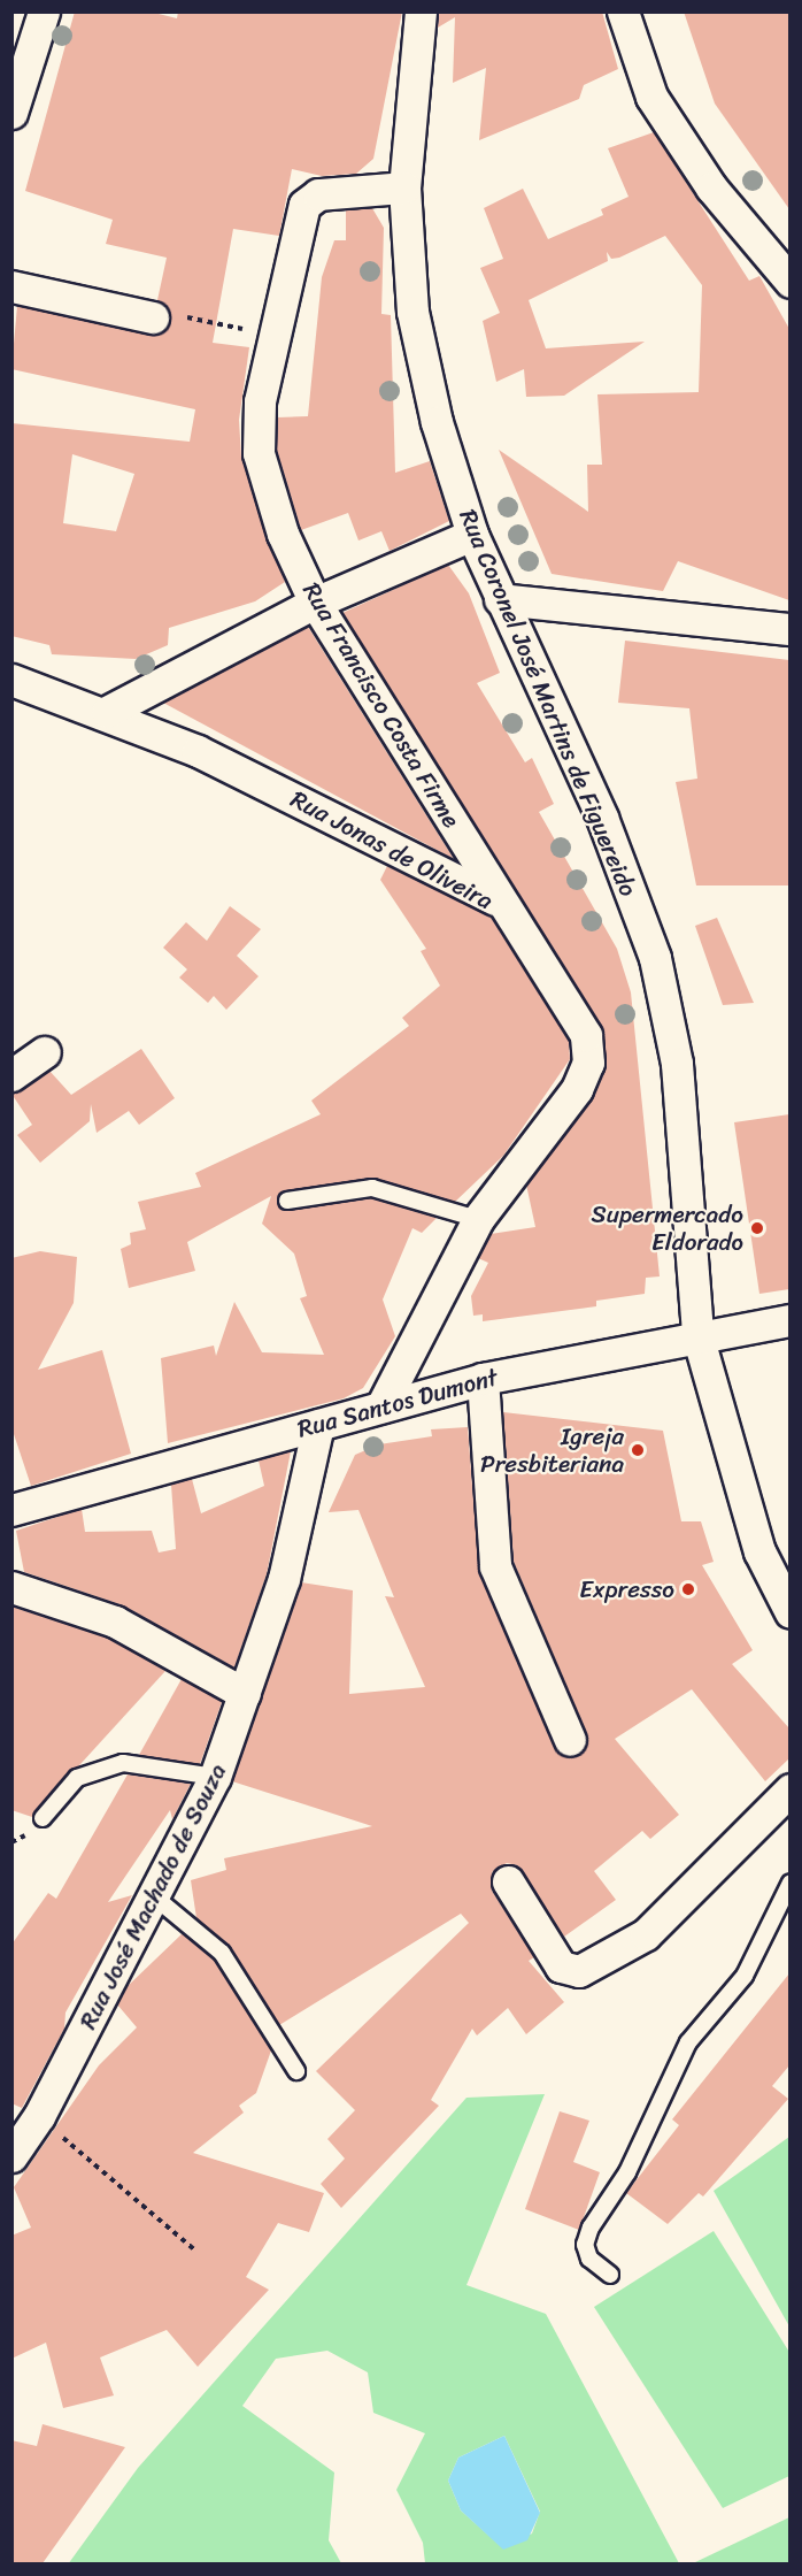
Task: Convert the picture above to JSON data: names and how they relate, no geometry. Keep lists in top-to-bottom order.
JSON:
{
  "streets": {
    "street": [
      "Rua Coronel José Martins de Figuereido",
      "Rua Francisco Costa Firme",
      "Rua Jonas de Oliveira",
      "Rua Santos Dumont",
      "Rua José Machado de Souza"
    ]
  },
  "crossings": [
    ["Rua Coronel José Martins de Figuereido", "Rua Francisco Costa Firme"],
    ["Rua Coronel José Martins de Figuereido", "Rua Santos Dumont"],
    ["Rua Francisco Costa Firme", "Rua Jonas de Oliveira"],
    ["Rua Jonas de Oliveira", "Rua Santos Dumont"],
    ["Rua Santos Dumont", "Rua José Machado de Souza"]
  ],
  "places": ["Supermercado Eldorado", "Igreja Presbiteriana", "Expresso"]
}
